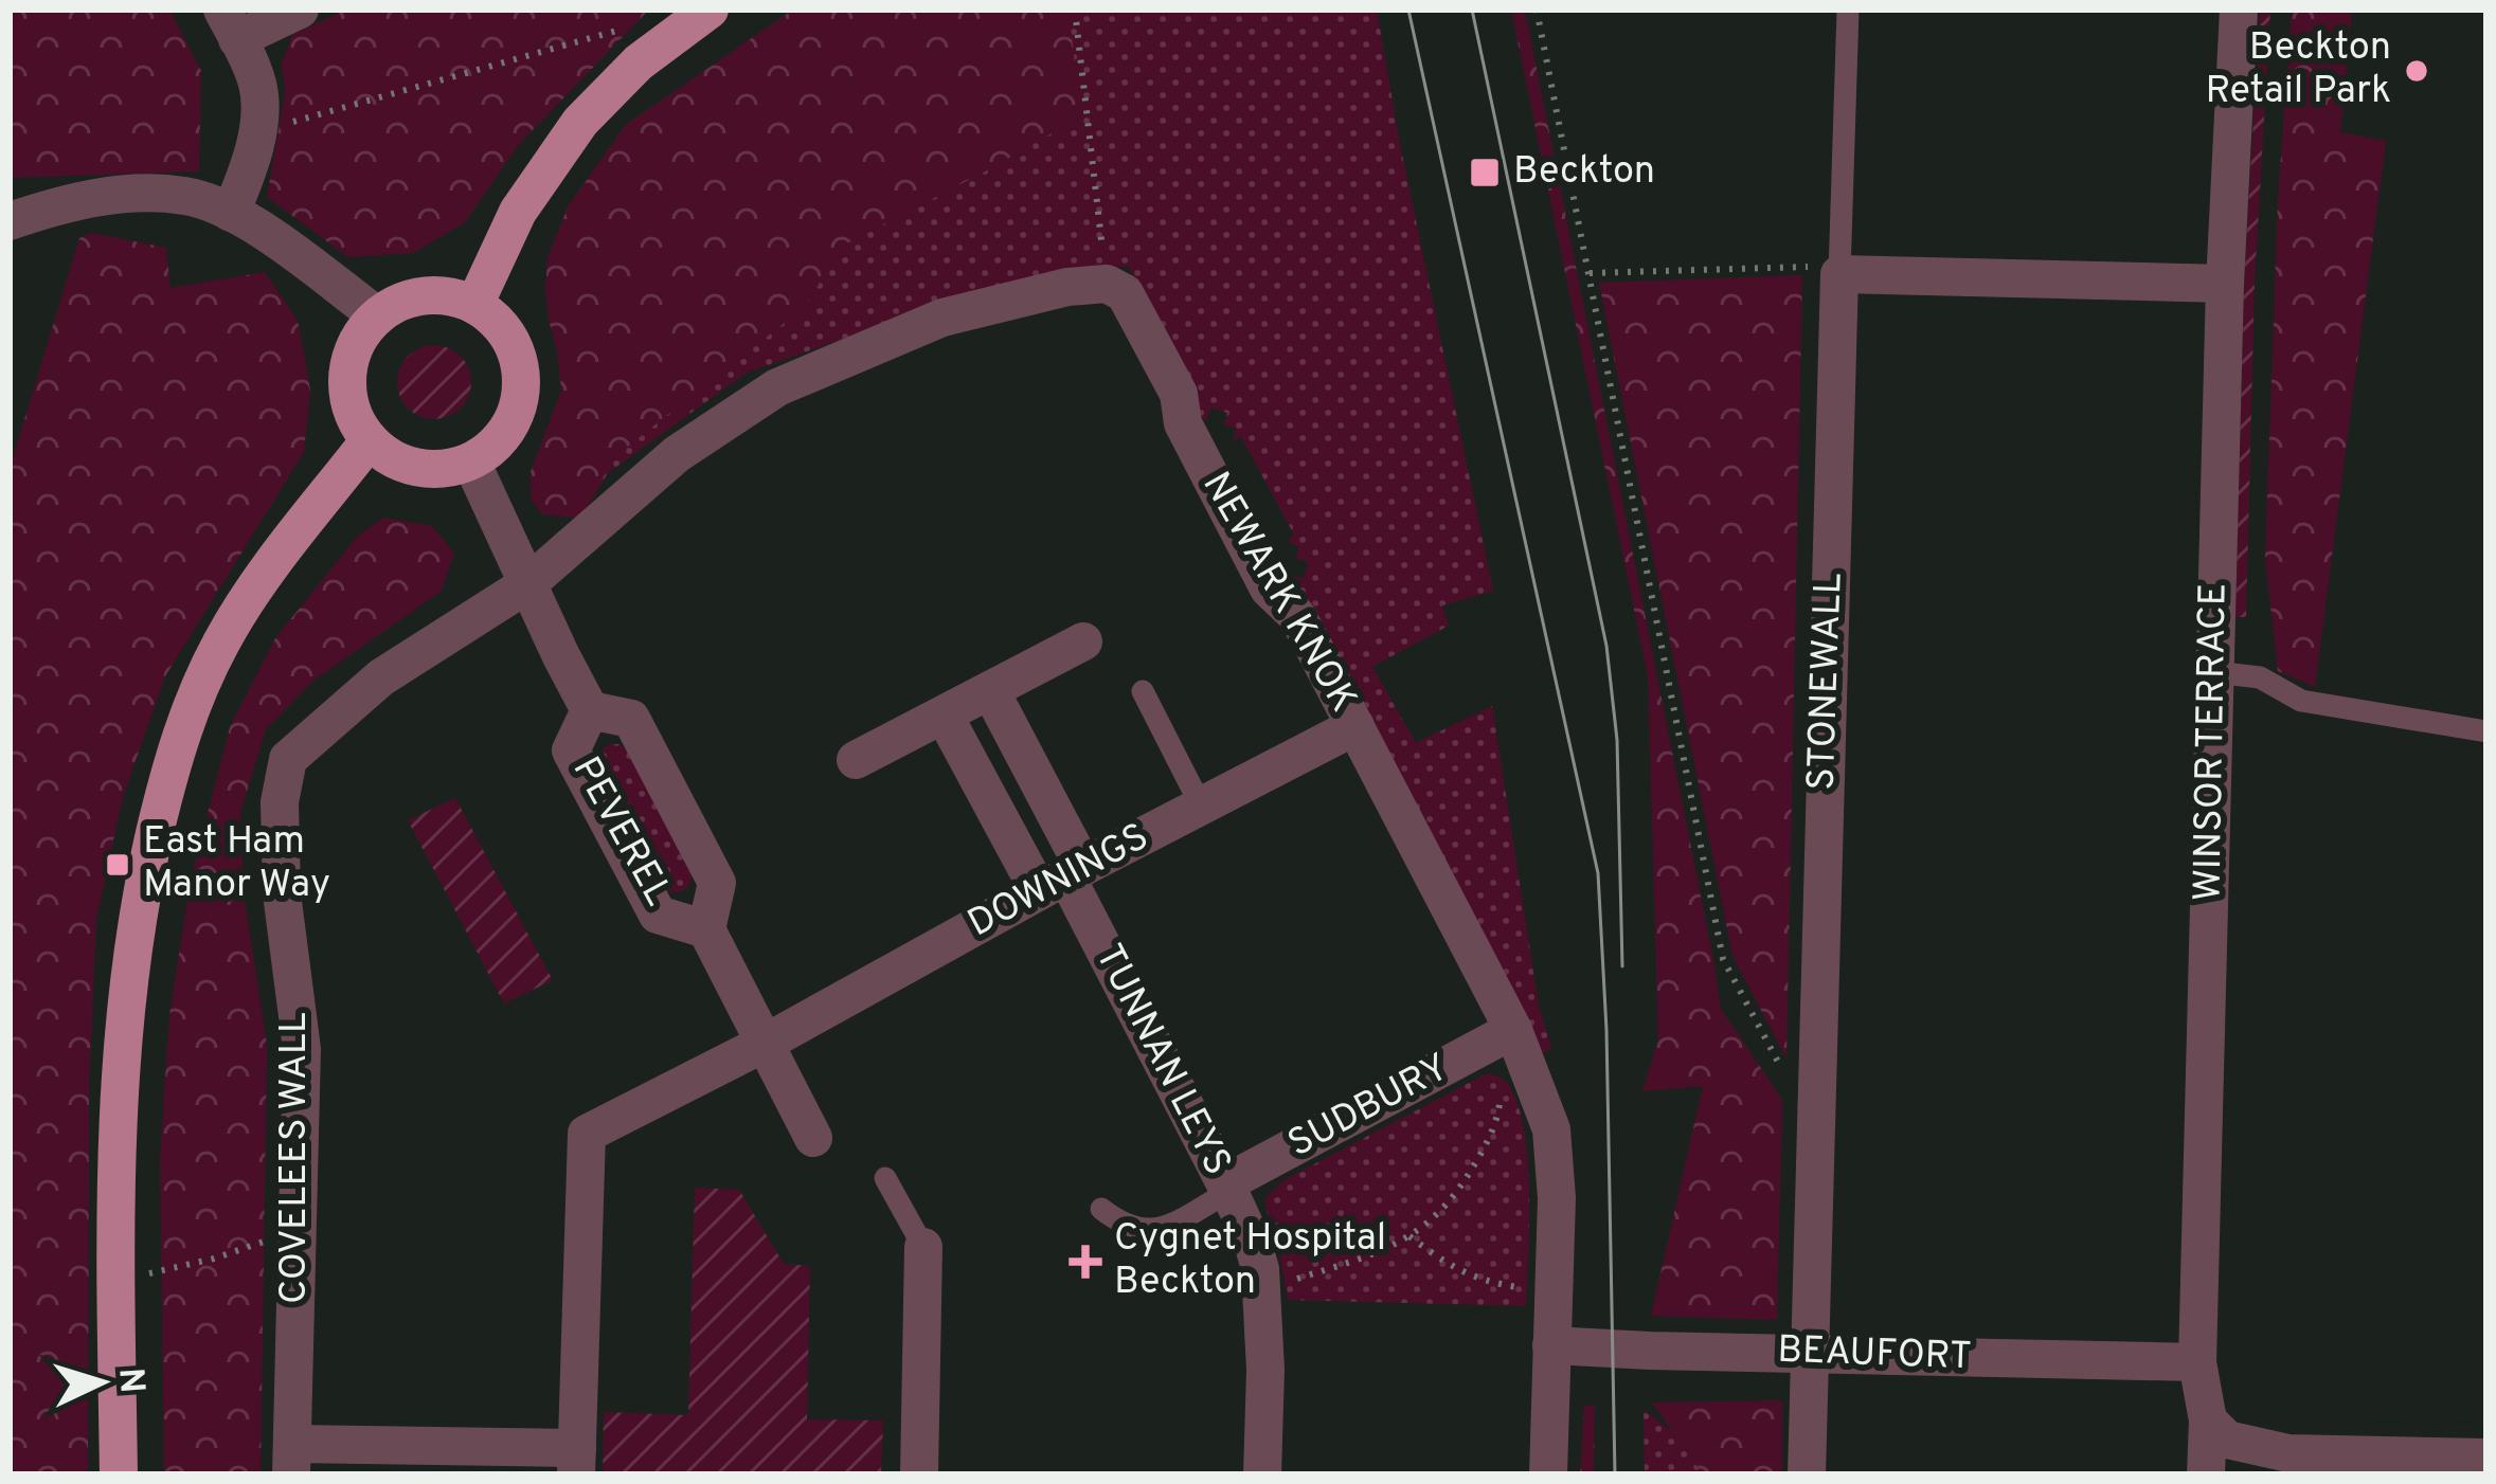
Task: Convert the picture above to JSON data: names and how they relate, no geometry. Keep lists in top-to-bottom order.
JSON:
{
  "streets": {
    "street": [
      "NEWARK KNOK",
      "STONEWALL",
      "WINSOR TERRACE",
      "PEVEREL",
      "DOWNINGS",
      "TUNNAN LEYS",
      "SUDBURY",
      "COVELEES WALL",
      "BEAUFORT"
    ]
  },
  "crossings": [
    ["NEWARK KNOK", "DOWNINGS"],
    ["NEWARK KNOK", "SUDBURY"],
    ["NEWARK KNOK", "BEAUFORT"],
    ["STONEWALL", "BEAUFORT"],
    ["WINSOR TERRACE", "BEAUFORT"],
    ["PEVEREL", "DOWNINGS"],
    ["PEVEREL", "COVELEES WALL"],
    ["DOWNINGS", "TUNNAN LEYS"],
    ["TUNNAN LEYS", "SUDBURY"]
  ],
  "places": {
    "other": ["Beckton Retail Park"],
    "transit": ["Beckton", "East Ham Manor Way"],
    "health": ["Cygnet Hospital Beckton"]
  },
  "north": "right"
}
